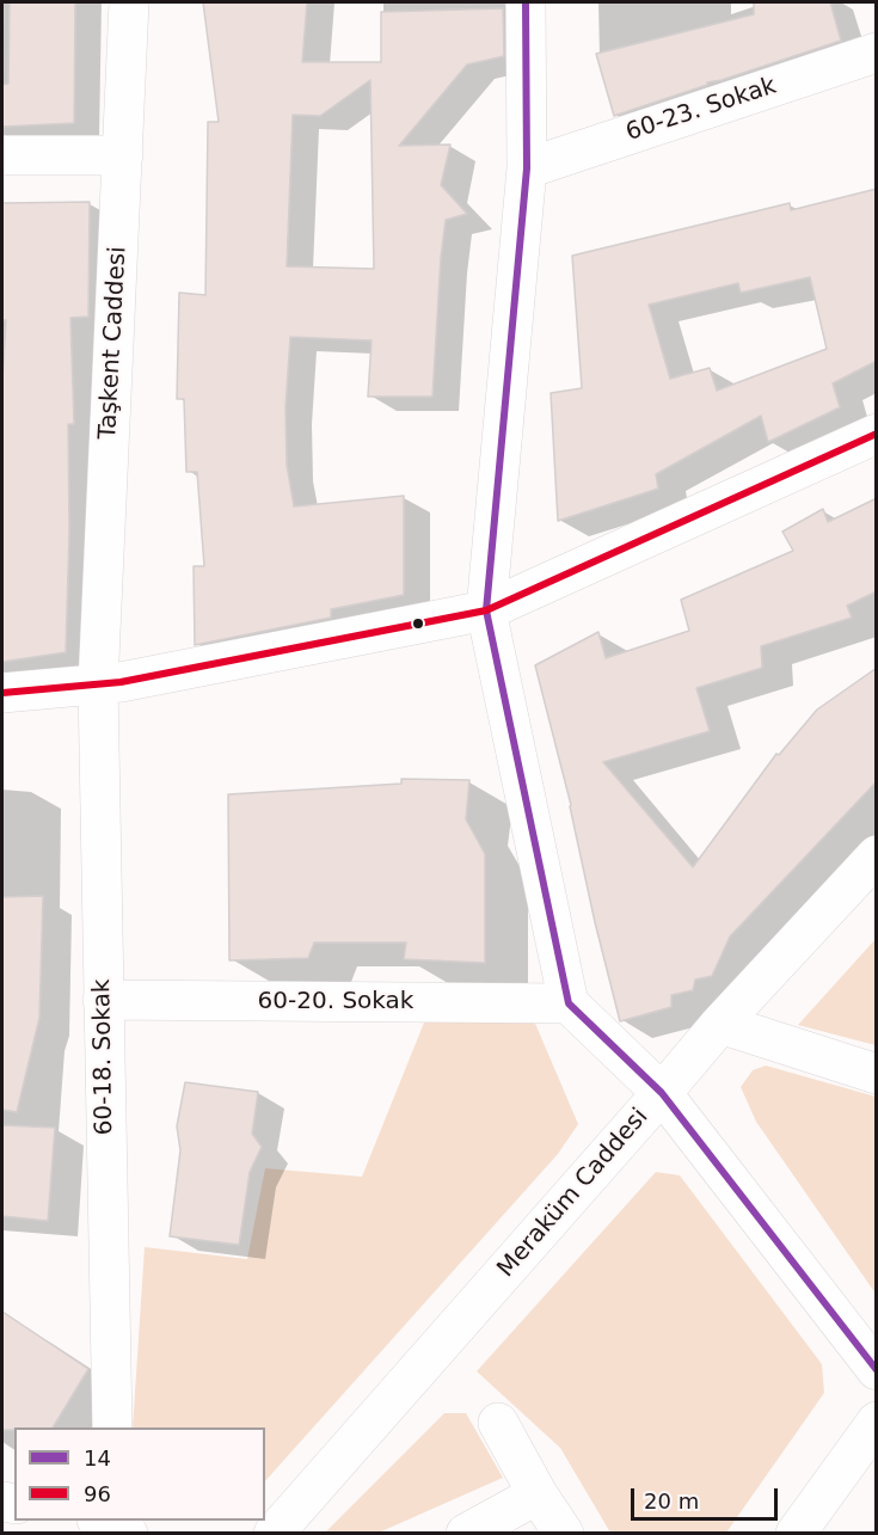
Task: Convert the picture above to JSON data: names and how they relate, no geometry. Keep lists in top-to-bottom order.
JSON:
{
  "streets": {
    "street": [
      "60-23. Sokak",
      "Taşkent Caddesi",
      "60-20. Sokak",
      "60-18. Sokak",
      "Meraküm Caddesi"
    ]
  },
  "crossings": [
    ["Taşkent Caddesi", "60-18. Sokak"],
    ["60-20. Sokak", "60-18. Sokak"]
  ],
  "lines": ["transit line 14", "transit line 96"],
  "legend": ["14", "96"],
  "scale_bar": "20 m"
}
